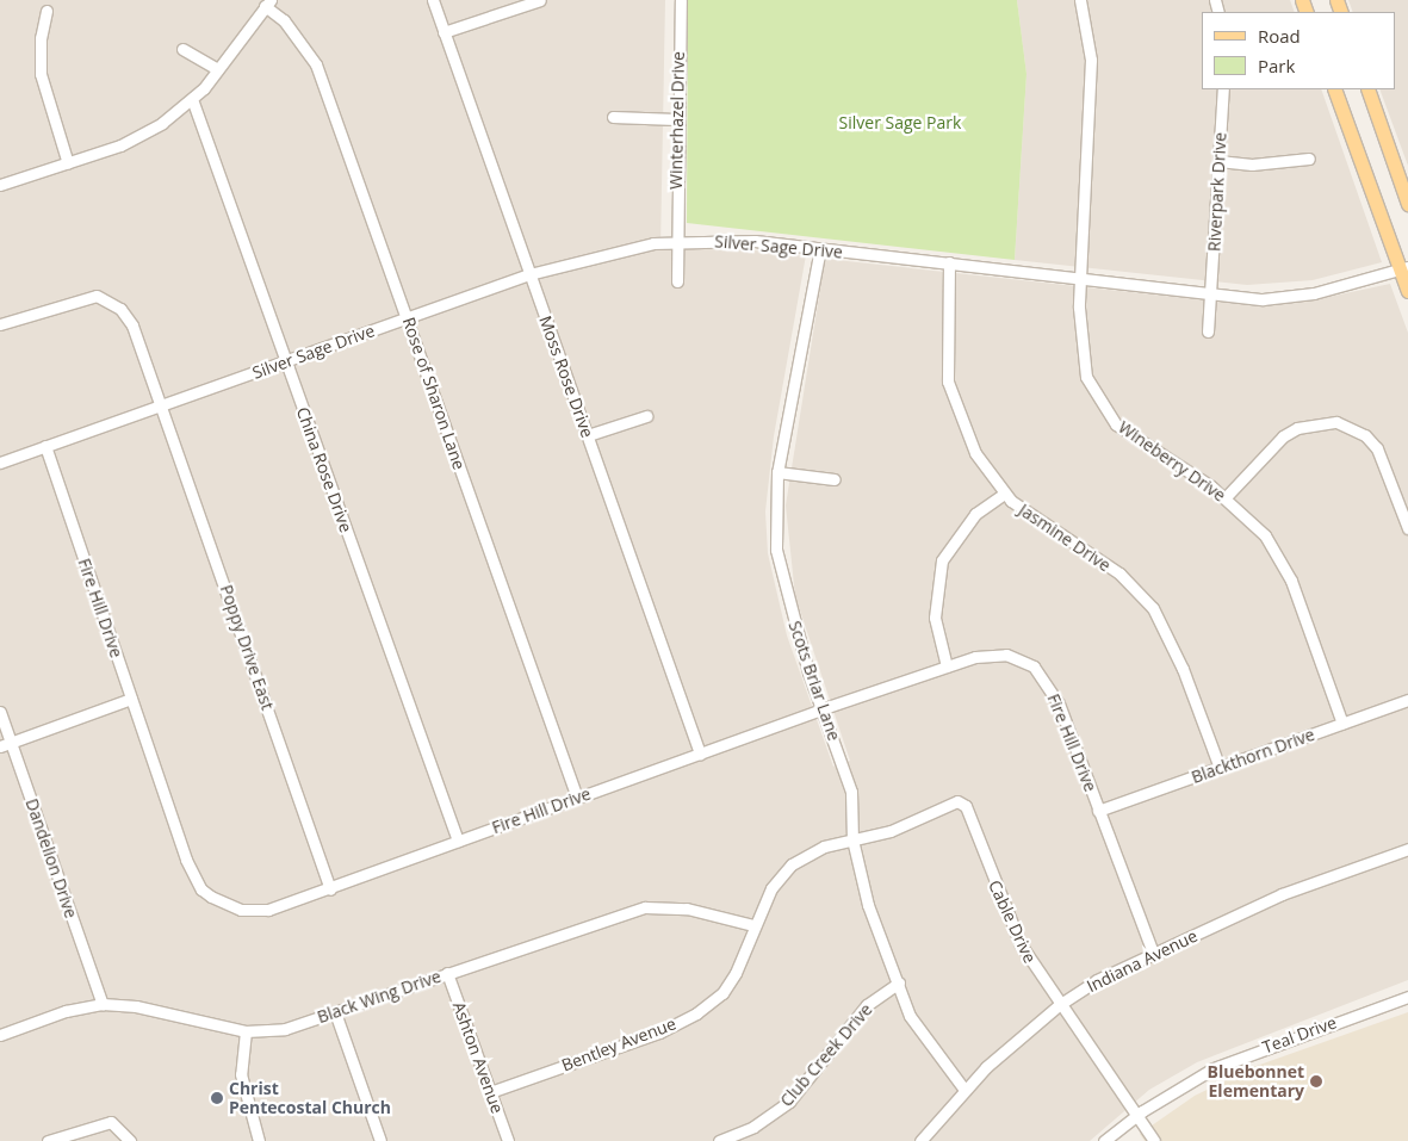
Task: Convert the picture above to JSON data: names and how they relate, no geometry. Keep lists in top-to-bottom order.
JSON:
{
  "streets": {
    "street": [
      "Winterhazel Drive",
      "Riverpark Drive",
      "Silver Sage Drive",
      "Moss Rose Drive",
      "Rose of Sharon Lane",
      "Wineberry Drive",
      "China Rose Drive",
      "Jasmine Drive",
      "Fire Hill Drive",
      "Poppy Drive East",
      "Scots Briar Lane",
      "Blackthorn Drive",
      "Dandelion Drive",
      "Cable Drive",
      "Indiana Avenue",
      "Black Wing Drive",
      "Teal Drive",
      "Bentley Avenue",
      "Club Creek Drive",
      "Ashton Avenue"
    ]
  },
  "crossings": [
    ["Winterhazel Drive", "Silver Sage Drive"],
    ["Riverpark Drive", "Silver Sage Drive"],
    ["Silver Sage Drive", "Moss Rose Drive"],
    ["Silver Sage Drive", "Rose of Sharon Lane"],
    ["Silver Sage Drive", "Wineberry Drive"],
    ["Silver Sage Drive", "China Rose Drive"],
    ["Silver Sage Drive", "Jasmine Drive"],
    ["Silver Sage Drive", "Fire Hill Drive"],
    ["Silver Sage Drive", "Poppy Drive East"],
    ["Silver Sage Drive", "Scots Briar Lane"],
    ["Moss Rose Drive", "Fire Hill Drive"],
    ["Rose of Sharon Lane", "Fire Hill Drive"],
    ["Wineberry Drive", "Blackthorn Drive"],
    ["China Rose Drive", "Fire Hill Drive"],
    ["Jasmine Drive", "Blackthorn Drive"],
    ["Fire Hill Drive", "Poppy Drive East"],
    ["Fire Hill Drive", "Scots Briar Lane"],
    ["Fire Hill Drive", "Blackthorn Drive"],
    ["Fire Hill Drive", "Indiana Avenue"],
    ["Scots Briar Lane", "Indiana Avenue"],
    ["Scots Briar Lane", "Bentley Avenue"],
    ["Scots Briar Lane", "Club Creek Drive"],
    ["Dandelion Drive", "Black Wing Drive"],
    ["Cable Drive", "Indiana Avenue"],
    ["Cable Drive", "Teal Drive"],
    ["Cable Drive", "Bentley Avenue"],
    ["Black Wing Drive", "Bentley Avenue"],
    ["Black Wing Drive", "Ashton Avenue"],
    ["Bentley Avenue", "Ashton Avenue"]
  ],
  "parks": ["Silver Sage Park"],
  "places": ["Bluebonnet Elementary", "Christ Pentecostal Church"],
  "legend": ["Road", "Park"]
}
